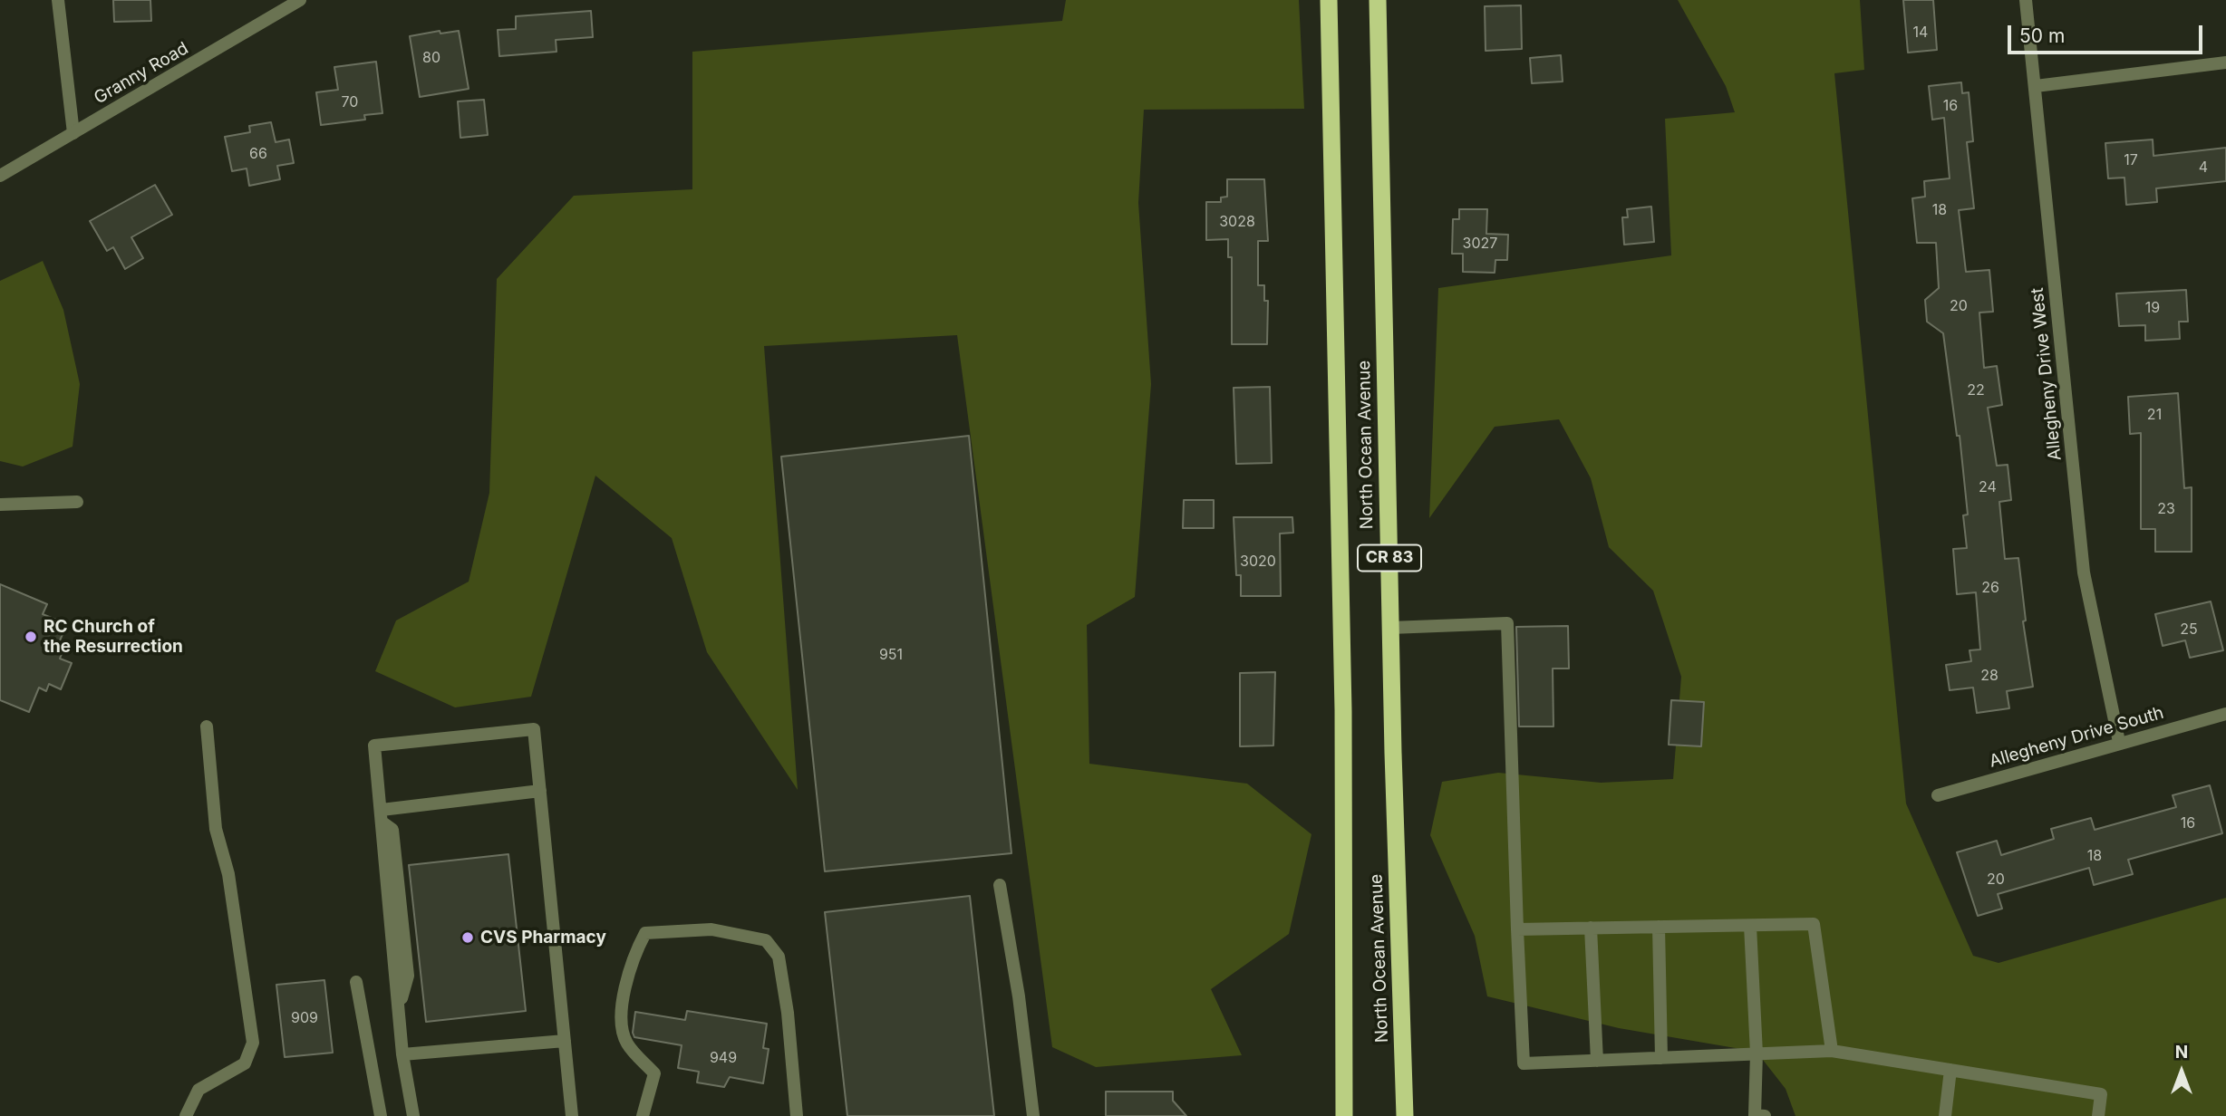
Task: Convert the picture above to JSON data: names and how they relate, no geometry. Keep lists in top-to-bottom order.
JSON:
{
  "streets": {
    "highway": ["North Ocean Avenue", "CR 83"],
    "street": ["Granny Road", "Allegheny Drive West", "Allegheny Drive South"]
  },
  "crossings": [
    ["Allegheny Drive West", "Allegheny Drive South"]
  ],
  "places": ["RC Church of the Resurrection", "CVS Pharmacy"],
  "house_numbers": [
    "14",
    "80",
    "70",
    "16",
    "66",
    "17",
    "4",
    "18",
    "3028",
    "3027",
    "20",
    "19",
    "22",
    "21",
    "24",
    "23",
    "3020",
    "26",
    "25",
    "951",
    "28",
    "16",
    "18",
    "20",
    "909",
    "949"
  ],
  "scale_bar": "50 m",
  "north": "top"
}
